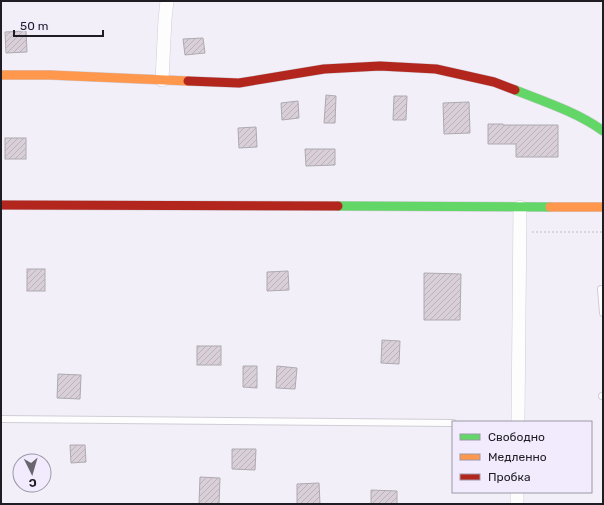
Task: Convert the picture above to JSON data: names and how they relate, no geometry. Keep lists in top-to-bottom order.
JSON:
{
  "legend": ["Свободно", "Медленно", "Пробка"],
  "scale_bar": "50 m",
  "north": "bottom"
}
